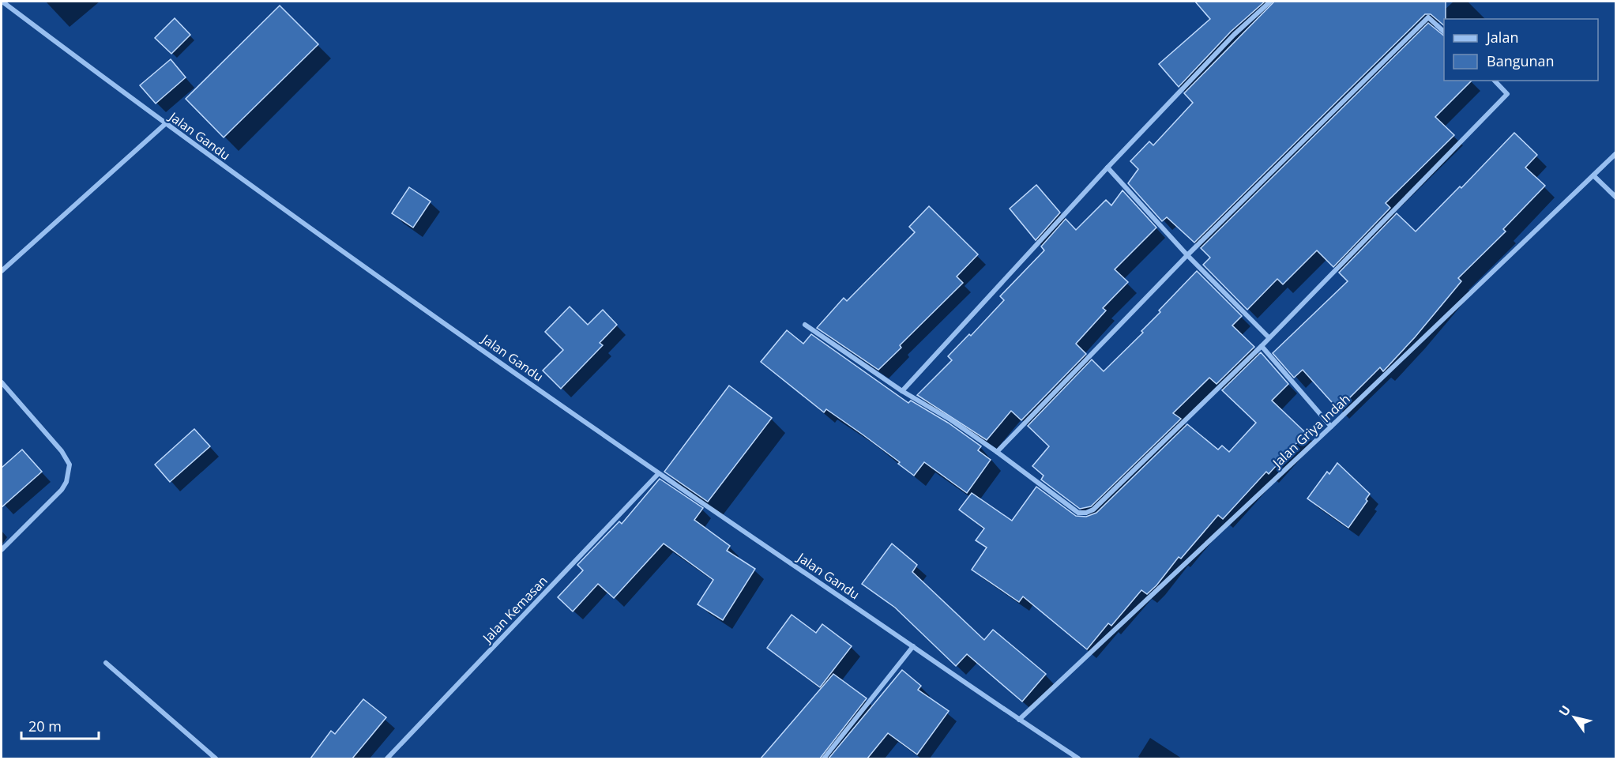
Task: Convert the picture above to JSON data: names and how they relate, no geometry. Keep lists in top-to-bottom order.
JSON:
{
  "streets": {
    "street": ["Jalan Gandu", "Jalan Griya Indah", "Jalan Kemasan"]
  },
  "crossings": [
    ["Jalan Gandu", "Jalan Griya Indah"],
    ["Jalan Gandu", "Jalan Kemasan"]
  ],
  "legend": ["Jalan", "Bangunan"],
  "scale_bar": "20 m",
  "north": "top left"
}
